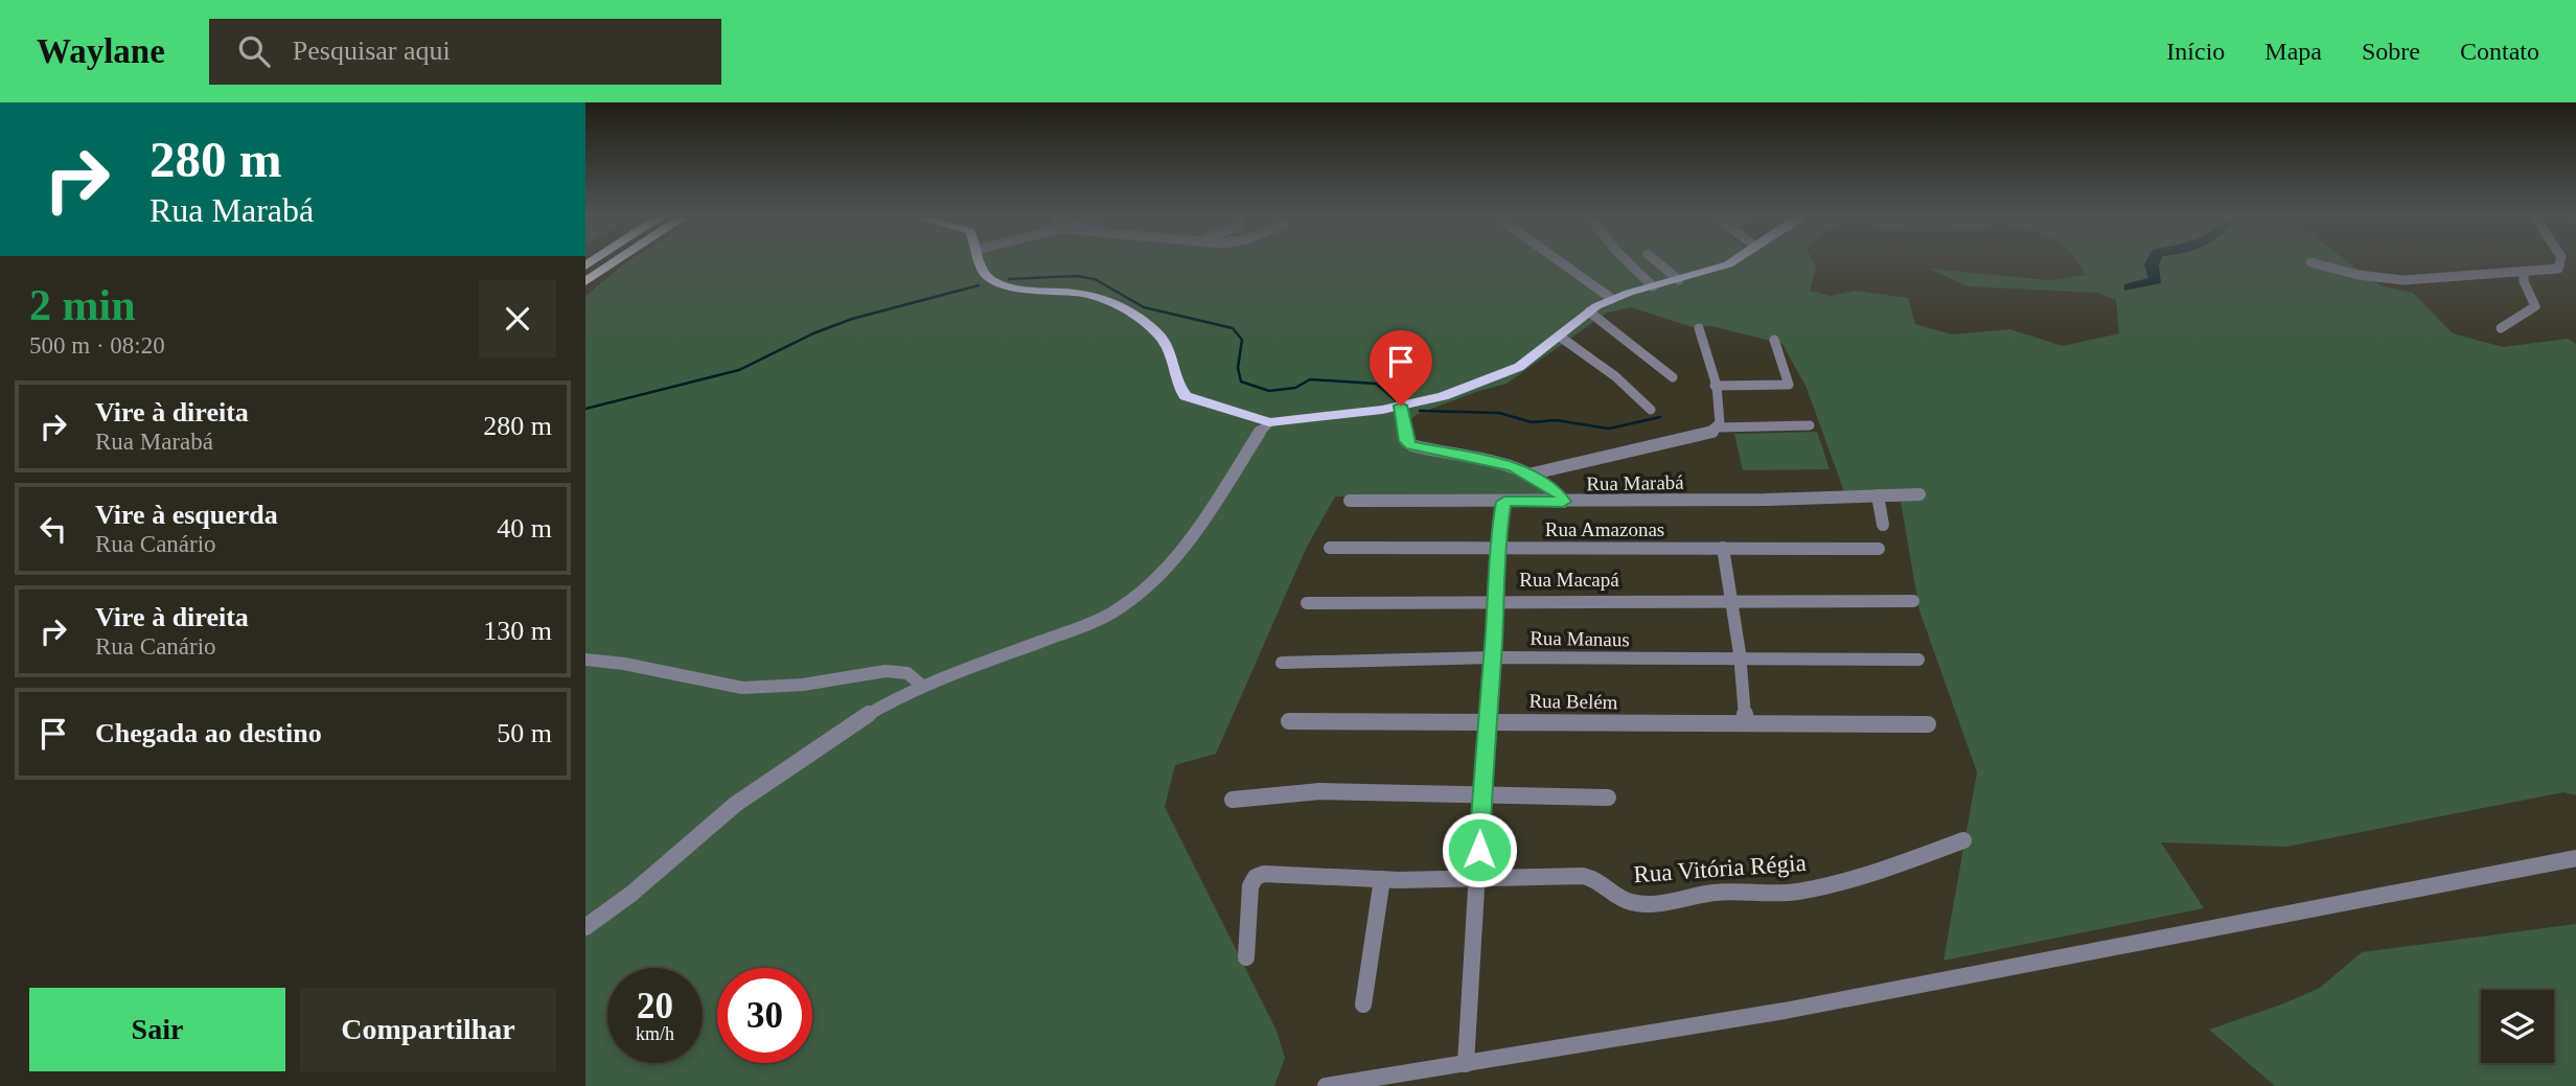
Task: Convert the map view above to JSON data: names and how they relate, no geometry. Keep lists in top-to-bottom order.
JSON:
{
  "streets": {
    "street": [
      "Rua Marabá",
      "Rua Amazonas",
      "Rua Macapá",
      "Rua Manaus",
      "Rua Belém",
      "Rua Vitória Régia"
    ]
  },
  "page": {
    "header": "Waylane",
    "search": "Pesquisar aqui",
    "nav": [
      "Início",
      "Mapa",
      "Sobre",
      "Contato"
    ],
    "turn": ["280 m", "Rua Marabá"],
    "heading": ["2 min", "500 m · 08:20"],
    "list": [
      {
        "name": "Vire à direita",
        "note": "Rua Marabá",
        "value": "280 m"
      },
      {
        "name": "Vire à esquerda",
        "note": "Rua Canário",
        "value": "40 m"
      },
      {
        "name": "Vire à direita",
        "note": "Rua Canário",
        "value": "130 m"
      },
      {
        "name": "Chegada ao destino",
        "value": "50 m"
      }
    ],
    "speed": "20 km/h",
    "limit": "30",
    "buttons": ["Sair", "Compartilhar"]
  }
}
